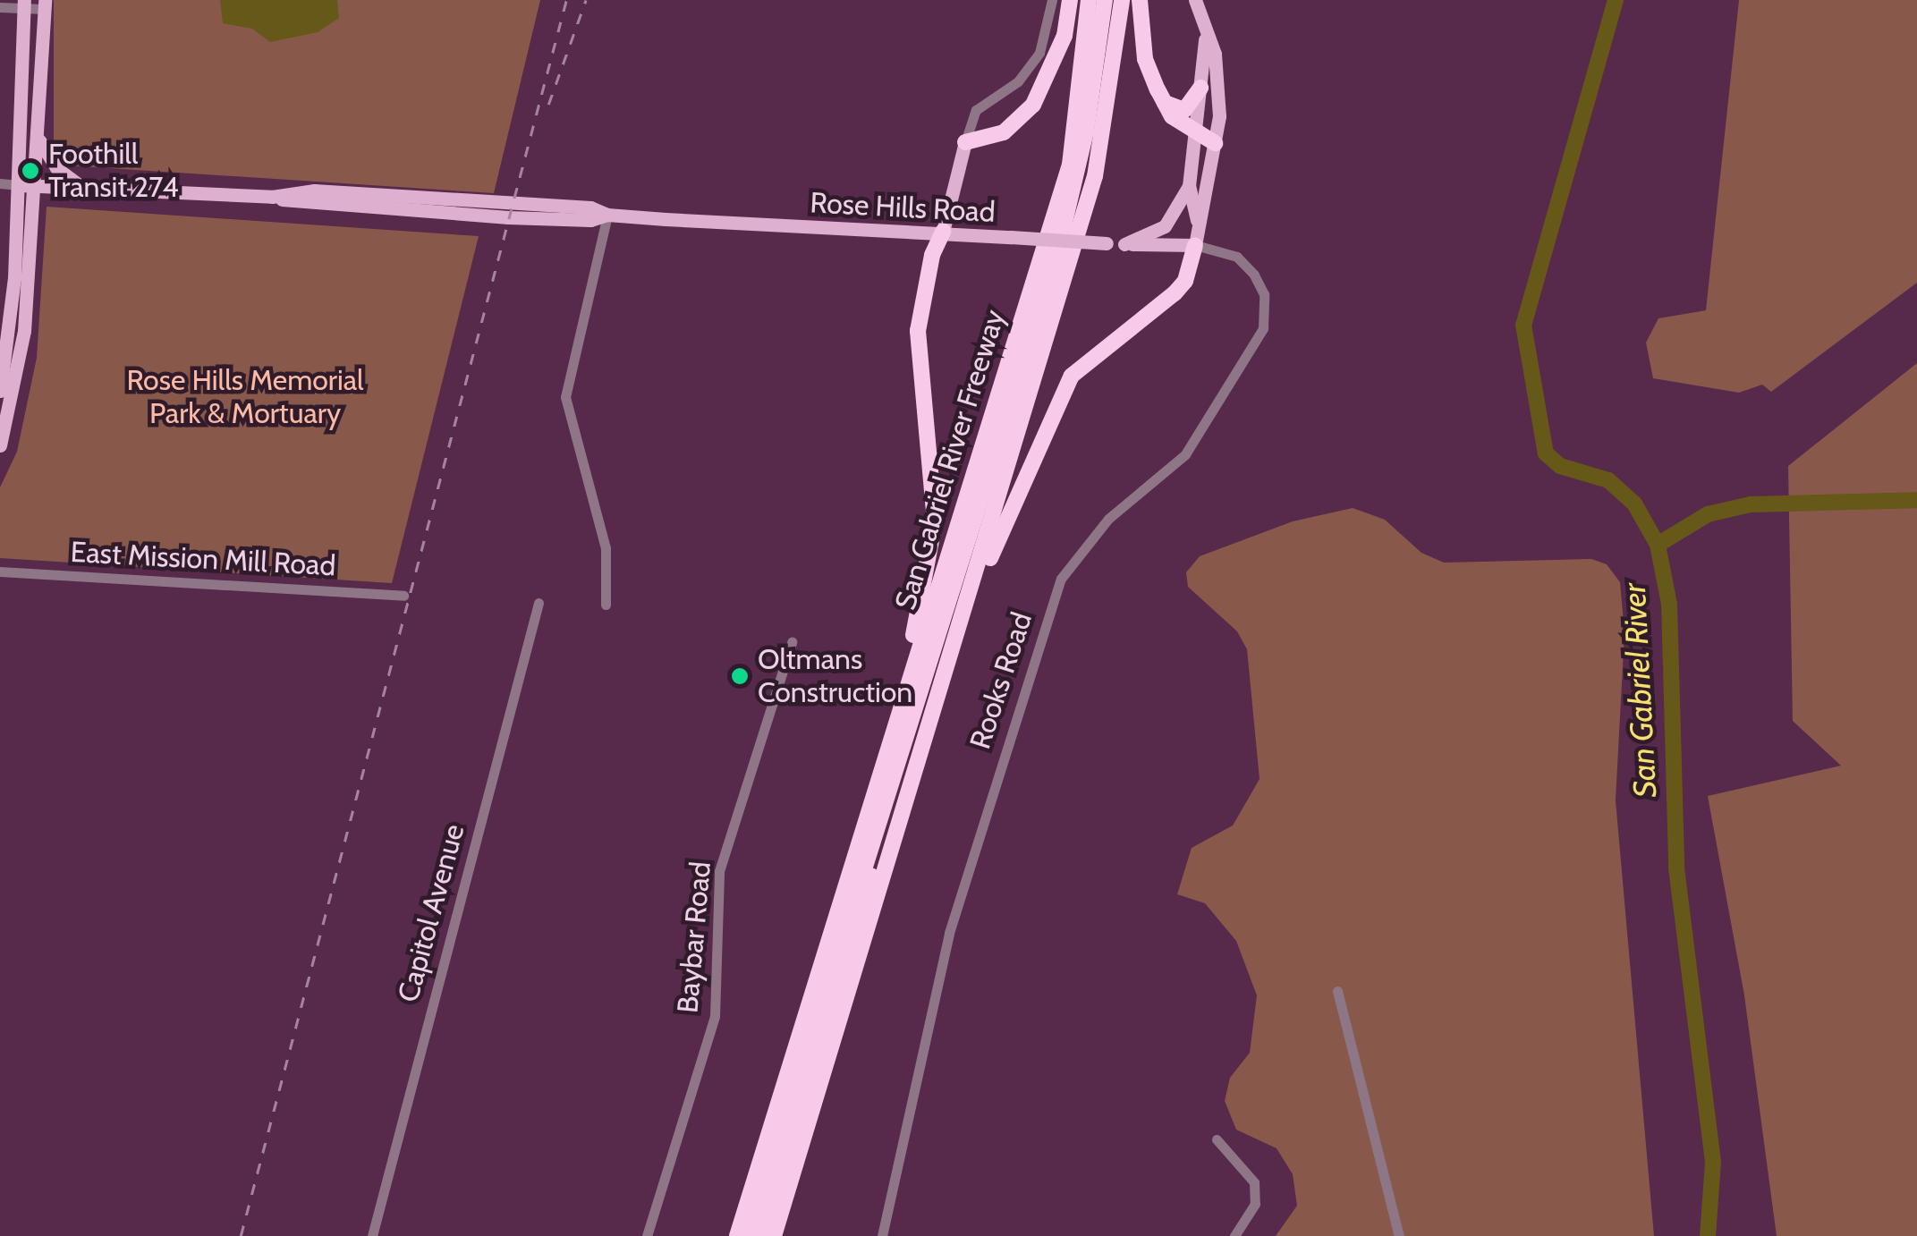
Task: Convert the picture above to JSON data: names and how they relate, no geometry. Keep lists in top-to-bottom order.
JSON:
{
  "streets": {
    "highway": ["San Gabriel River Freeway"],
    "main road": ["Rose Hills Road"],
    "street": [
      "East Mission Mill Road",
      "Rooks Road",
      "Capitol Avenue",
      "Baybar Road"
    ]
  },
  "crossings": [
    ["Rose Hills Road", "Rooks Road"]
  ],
  "water": ["San Gabriel River"],
  "parks": ["Rose Hills Memorial Park & Mortuary"],
  "places": ["Foothill Transit 274", "Oltmans Construction"]
}
